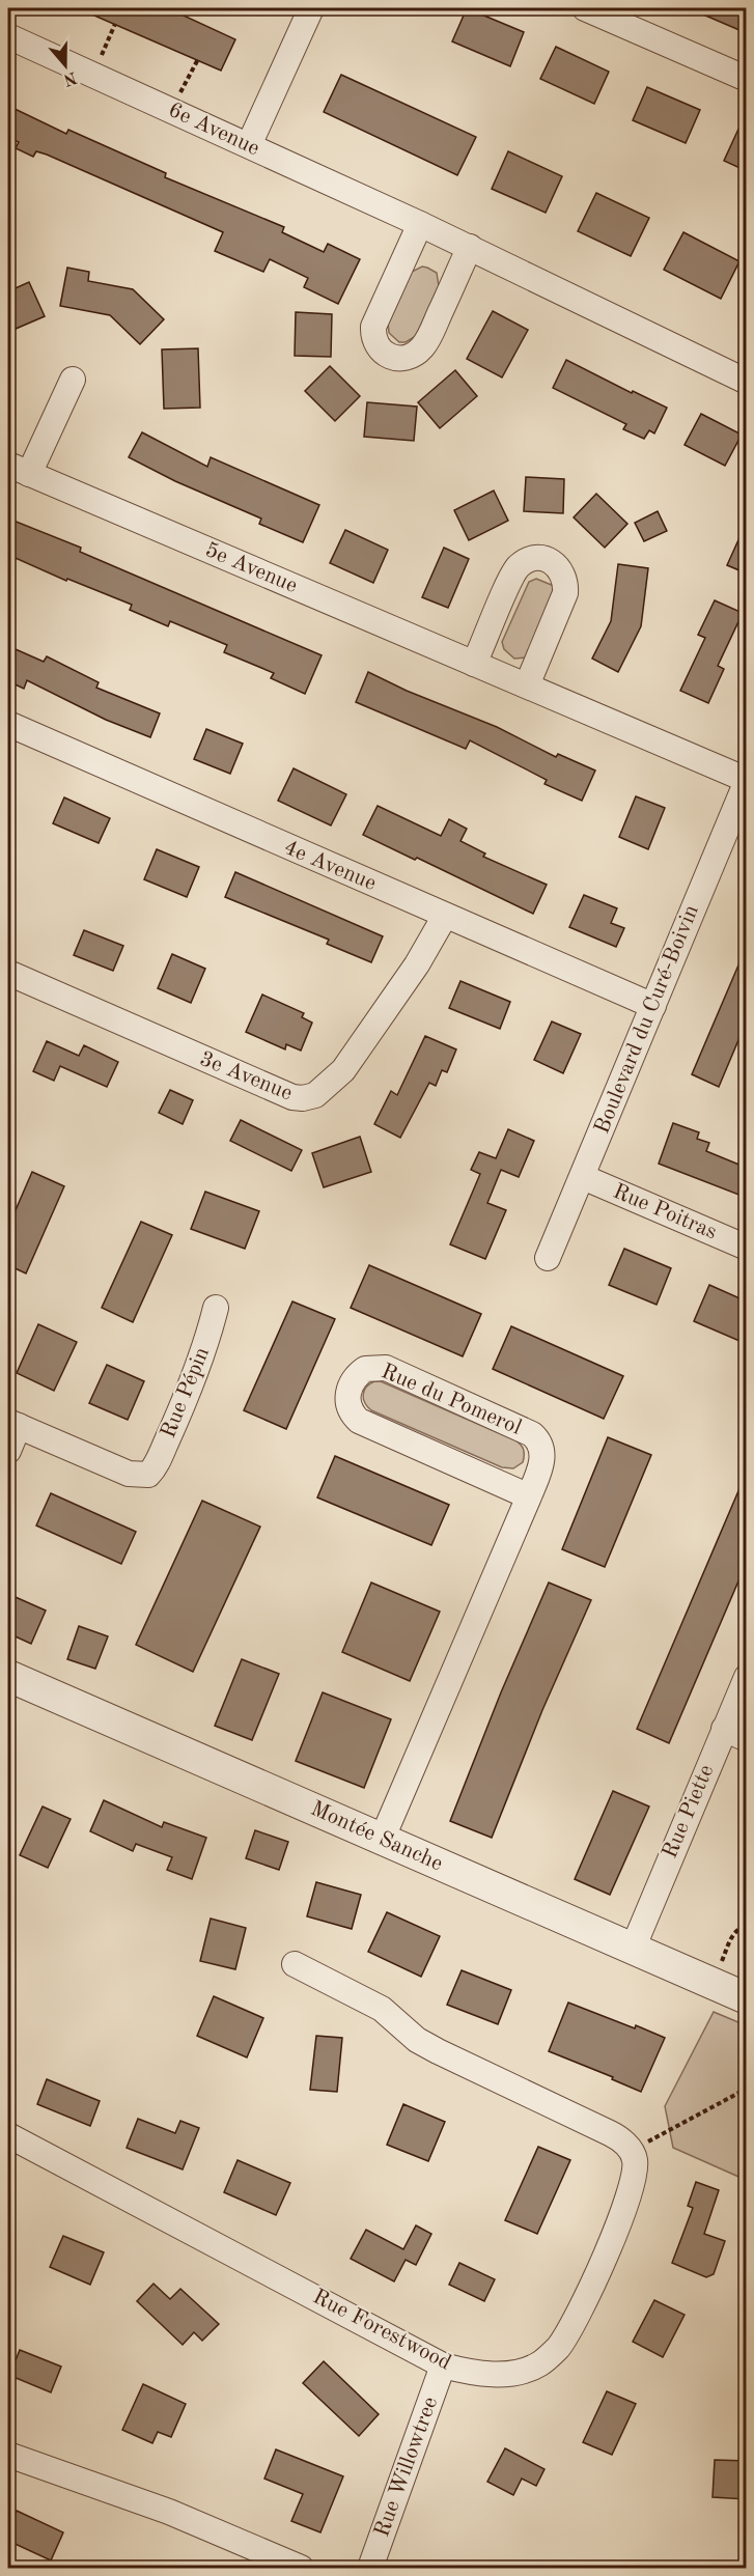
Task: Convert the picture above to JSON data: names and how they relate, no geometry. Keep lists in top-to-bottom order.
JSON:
{
  "streets": {
    "street": [
      "6e Avenue",
      "5e Avenue",
      "4e Avenue",
      "Boulevard du Curé-Boivin",
      "3e Avenue",
      "Rue Poitras",
      "Rue Pépin",
      "Rue du Pomerol",
      "Rue Piette",
      "Montée Sanche",
      "Rue Forestwood",
      "Rue Willowtree"
    ]
  },
  "crossings": [
    ["5e Avenue", "Boulevard du Curé-Boivin"],
    ["4e Avenue", "Boulevard du Curé-Boivin"],
    ["4e Avenue", "3e Avenue"],
    ["Boulevard du Curé-Boivin", "Rue Poitras"],
    ["Rue du Pomerol", "Montée Sanche"],
    ["Rue Piette", "Montée Sanche"],
    ["Rue Forestwood", "Rue Willowtree"]
  ],
  "north": "bottom"
}
